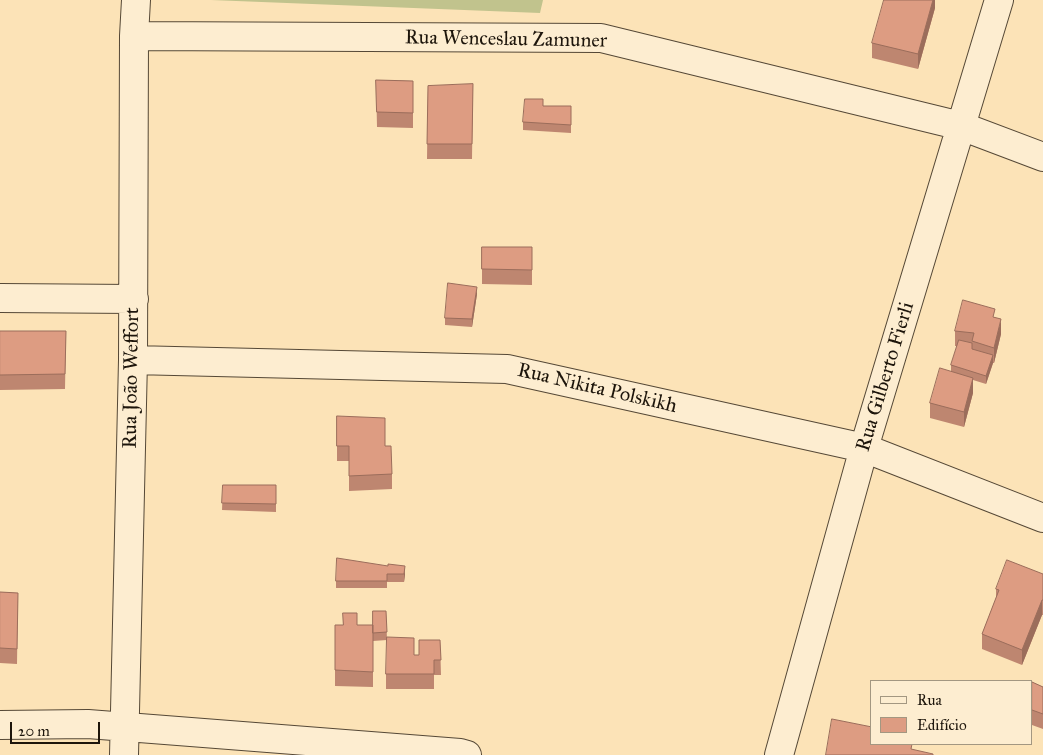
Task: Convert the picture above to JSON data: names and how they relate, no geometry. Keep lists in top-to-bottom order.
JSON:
{
  "streets": {
    "street": [
      "Rua Wenceslau Zamuner",
      "Rua Gilberto Fierli",
      "Rua João Weffort",
      "Rua Nikita Polskikh"
    ]
  },
  "crossings": [
    ["Rua Wenceslau Zamuner", "Rua Gilberto Fierli"],
    ["Rua Wenceslau Zamuner", "Rua João Weffort"],
    ["Rua Gilberto Fierli", "Rua Nikita Polskikh"],
    ["Rua João Weffort", "Rua Nikita Polskikh"]
  ],
  "legend": ["Rua", "Edifício"],
  "scale_bar": "20 m"
}
